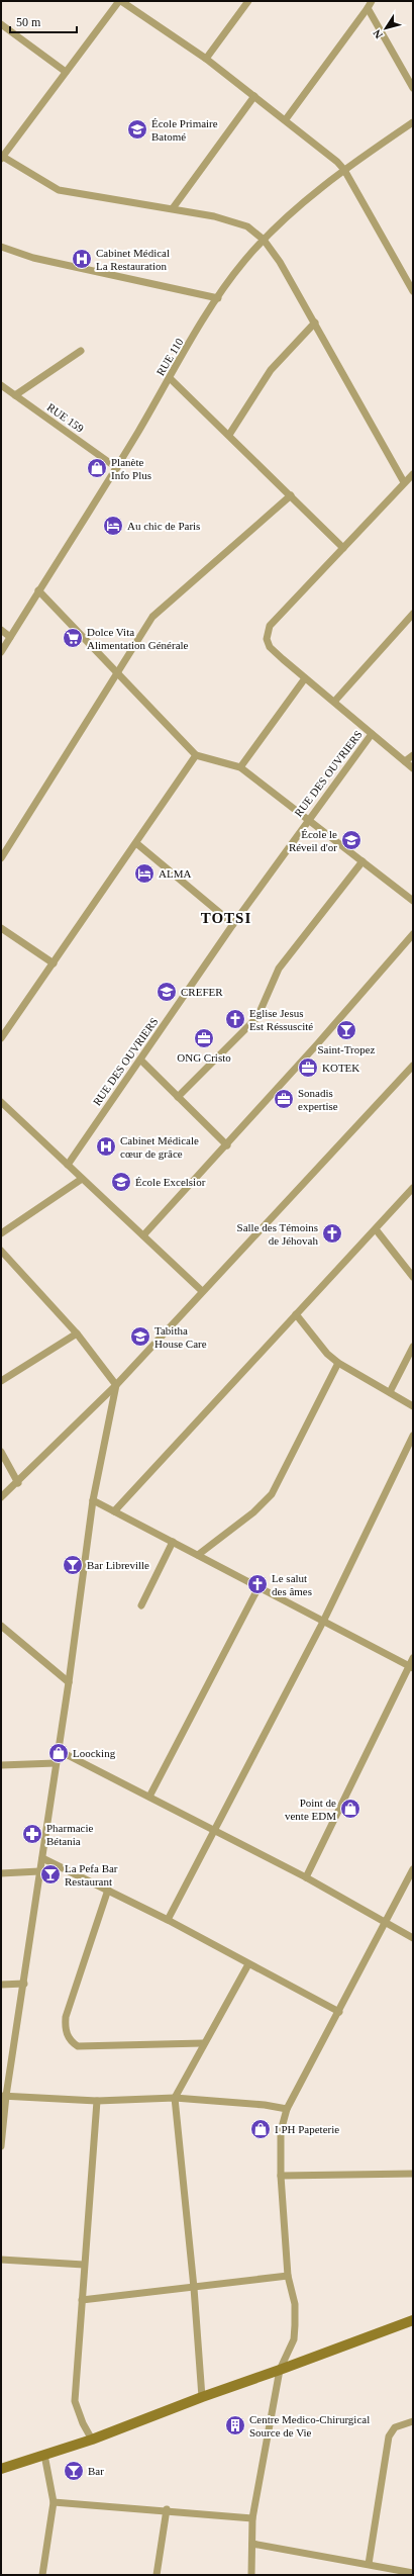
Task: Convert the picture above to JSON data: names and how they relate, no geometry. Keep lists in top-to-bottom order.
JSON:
{
  "streets": {
    "street": ["RUE 110", "RUE 159", "RUE DES OUVRIERS"]
  },
  "crossings": [
    ["RUE 110", "RUE 159"]
  ],
  "districts": ["TOTSI"],
  "places": {
    "school or university": [
      "École Primaire Batomé",
      "École le Réveil d'or",
      "CREFER",
      "École Excelsior",
      "Tabitha House Care"
    ],
    "hospital": ["Cabinet Médical La Restauration", "Cabinet Médicale cœur de grâce"],
    "shop": [
      "Planète Info Plus",
      "Loocking",
      "Point de vente EDM",
      "I PH Papeterie"
    ],
    "hotel": ["Au chic de Paris", "ALMA"],
    "supermarket": ["Dolce Vita Alimentation Générale"],
    "church": ["Eglise Jesus Est Réssuscité", "Salle des Témoins de Jéhovah", "Le salut des âmes"],
    "bar": [
      "Saint-Tropez",
      "Bar Libreville",
      "La Pefa Bar Restaurant",
      "Bar"
    ],
    "office": ["ONG Cristo", "KOTEK", "Sonadis expertise"],
    "pharmacy": ["Pharmacie Bétania"],
    "building": ["Centre Medico-Chirurgical Source de Vie"]
  },
  "scale_bar": "50 m",
  "north": "bottom left"
}
